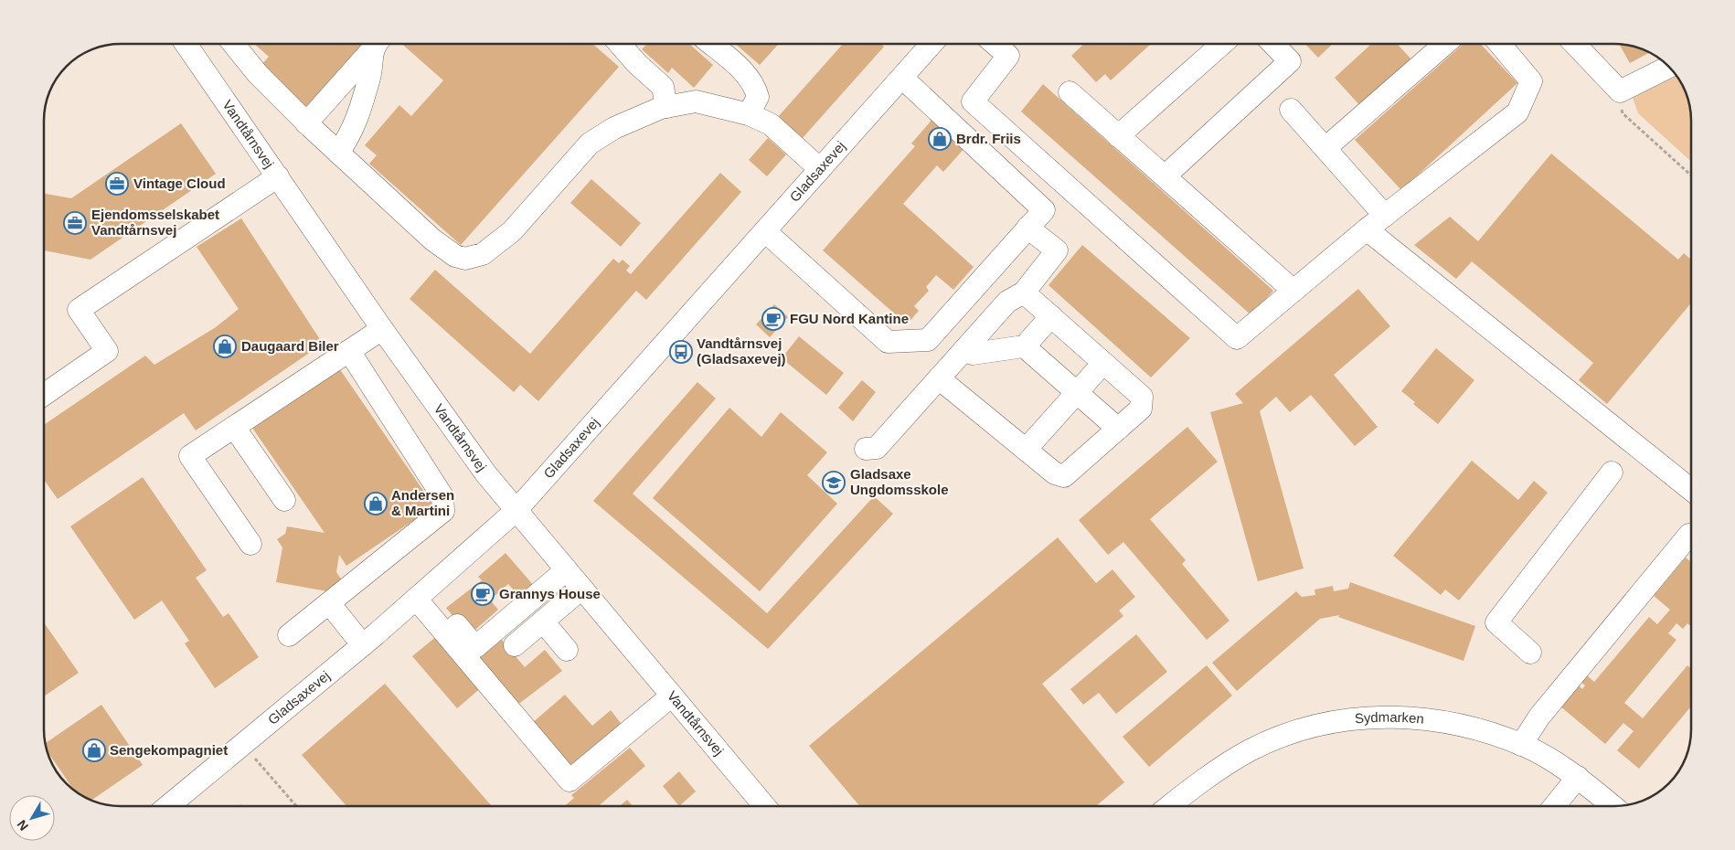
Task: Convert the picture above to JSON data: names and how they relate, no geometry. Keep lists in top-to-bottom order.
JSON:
{
  "streets": {
    "street": ["Vandtårnsvej", "Gladsaxevej", "Sydmarken"]
  },
  "crossings": [
    ["Vandtårnsvej", "Gladsaxevej"]
  ],
  "places": {
    "shop": [
      "Brdr. Friis",
      "Daugaard Biler",
      "Andersen & Martini",
      "Sengekompagniet"
    ],
    "office": ["Vintage Cloud", "Ejendomsselskabet Vandtårnsvej"],
    "cafe": ["FGU Nord Kantine", "Grannys House"],
    "bus stop": ["Vandtårnsvej (Gladsaxevej)"],
    "school or university": ["Gladsaxe Ungdomsskole"]
  },
  "north": "bottom left"
}
